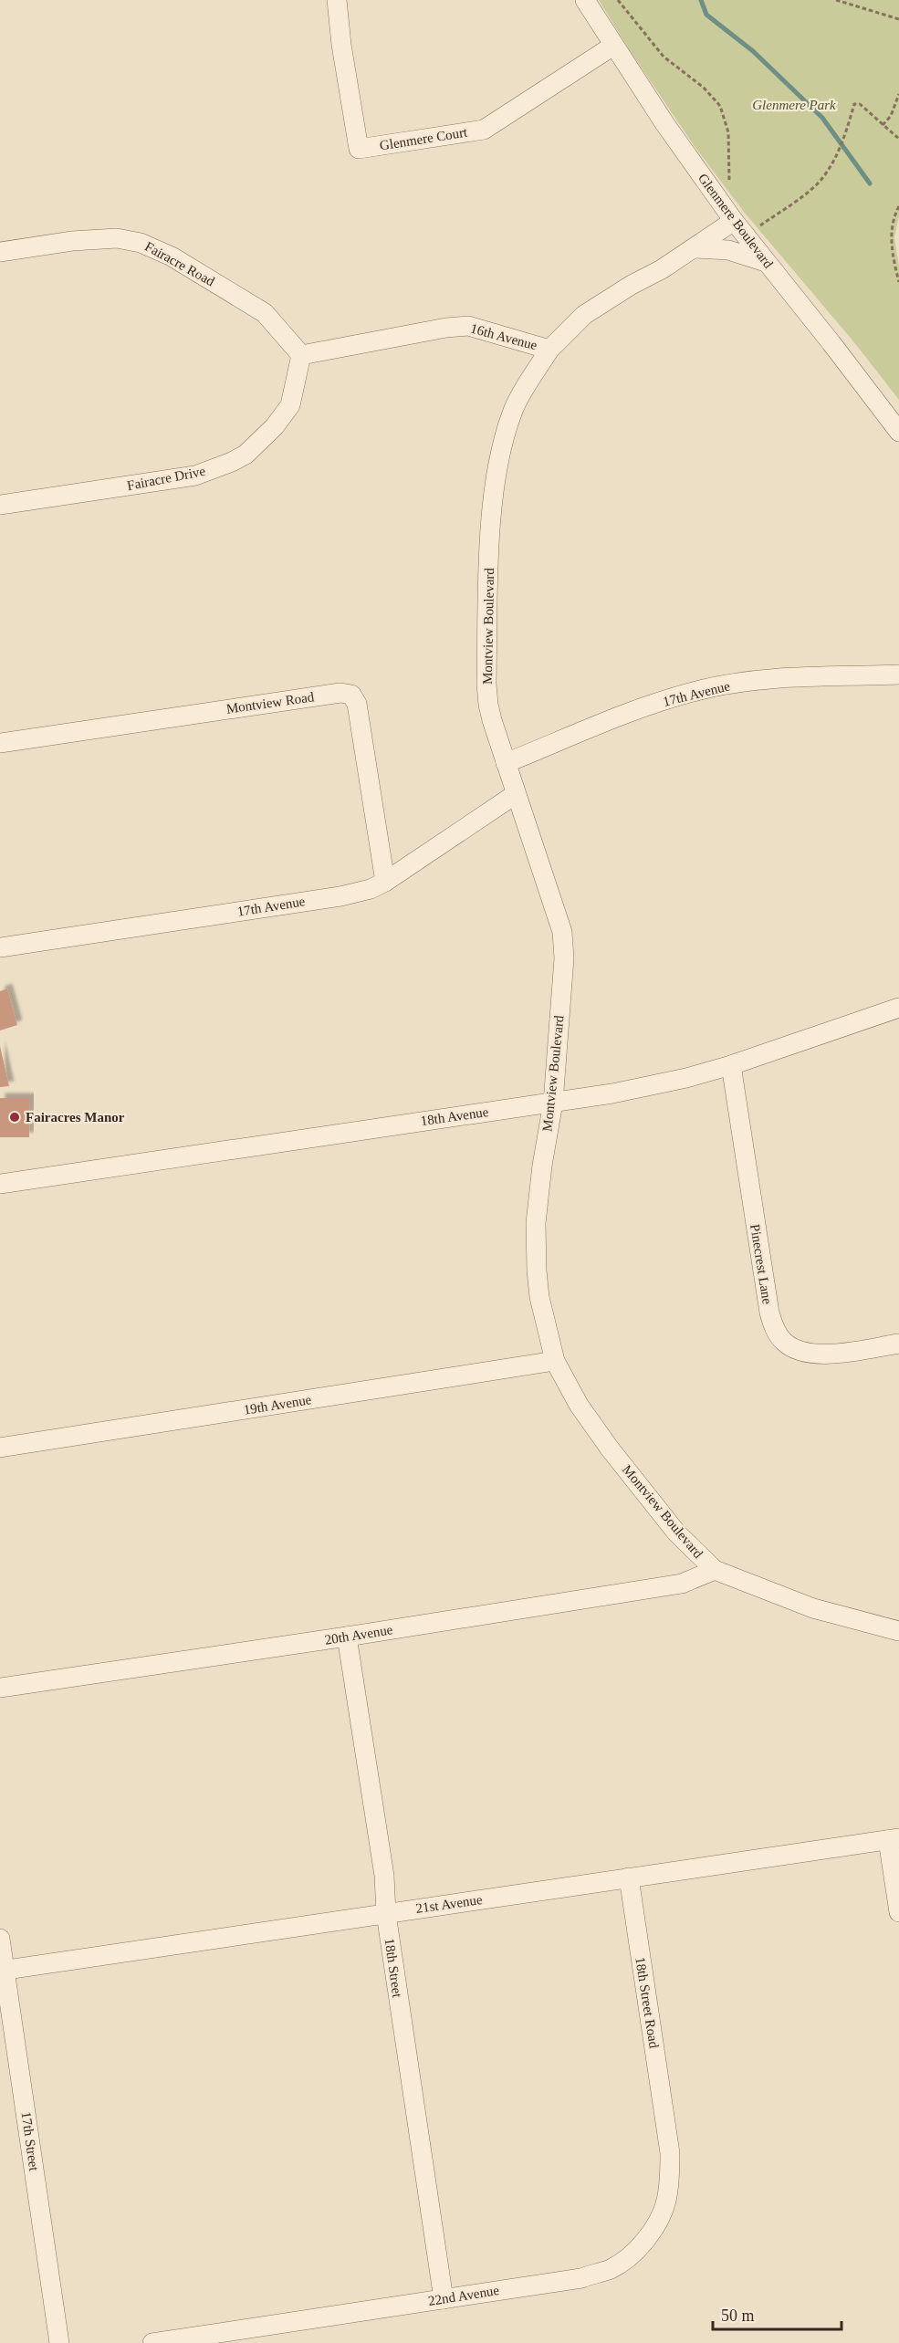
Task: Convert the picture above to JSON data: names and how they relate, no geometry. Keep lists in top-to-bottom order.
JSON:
{
  "streets": {
    "street": [
      "Glenmere Court",
      "Glenmere Boulevard",
      "Fairacre Road",
      "16th Avenue",
      "Fairacre Drive",
      "Montview Boulevard",
      "17th Avenue",
      "Montview Road",
      "18th Avenue",
      "Pinecrest Lane",
      "19th Avenue",
      "20th Avenue",
      "21st Avenue",
      "18th Street",
      "18th Street Road",
      "17th Street",
      "22nd Avenue"
    ]
  },
  "crossings": [
    ["Glenmere Court", "Glenmere Boulevard"],
    ["Glenmere Boulevard", "16th Avenue"],
    ["Fairacre Road", "16th Avenue"],
    ["Fairacre Road", "Fairacre Drive"],
    ["16th Avenue", "Fairacre Drive"],
    ["16th Avenue", "Montview Boulevard"],
    ["Montview Boulevard", "17th Avenue"],
    ["Montview Boulevard", "18th Avenue"],
    ["Montview Boulevard", "19th Avenue"],
    ["Montview Boulevard", "20th Avenue"],
    ["17th Avenue", "Montview Road"],
    ["18th Avenue", "Pinecrest Lane"],
    ["20th Avenue", "18th Street"],
    ["21st Avenue", "18th Street"],
    ["21st Avenue", "18th Street Road"],
    ["21st Avenue", "17th Street"],
    ["18th Street", "22nd Avenue"],
    ["18th Street Road", "22nd Avenue"]
  ],
  "parks": ["Glenmere Park"],
  "places": ["Fairacres Manor"],
  "scale_bar": "50 m"
}
